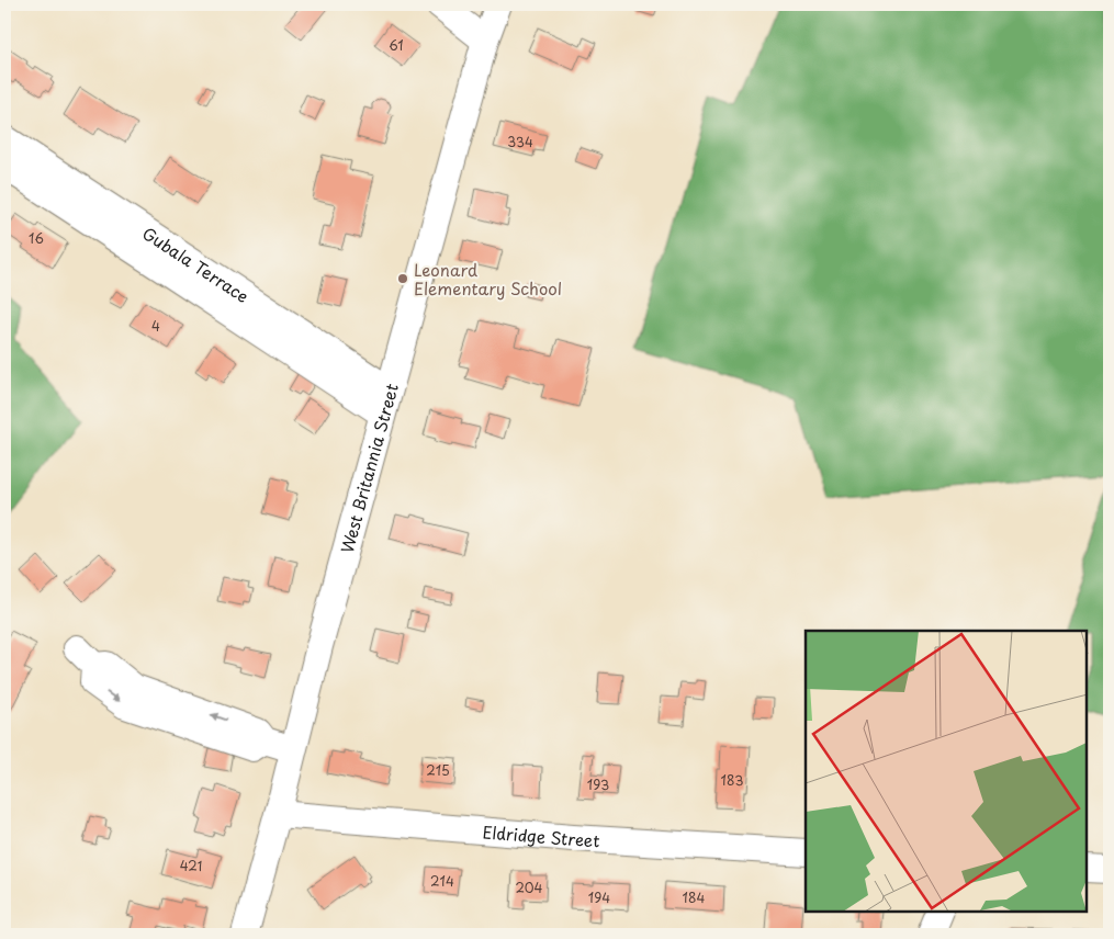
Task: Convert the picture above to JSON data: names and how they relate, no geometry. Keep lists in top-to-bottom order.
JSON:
{
  "streets": {
    "street": ["Gubala Terrace", "West Britannia Street", "Eldridge Street"]
  },
  "crossings": [
    ["Gubala Terrace", "West Britannia Street"],
    ["West Britannia Street", "Eldridge Street"]
  ],
  "places": ["Leonard Elementary School"],
  "house_numbers": [
    "61",
    "334",
    "16",
    "4",
    "215",
    "183",
    "193",
    "421",
    "214",
    "204",
    "194",
    "184"
  ]
}
